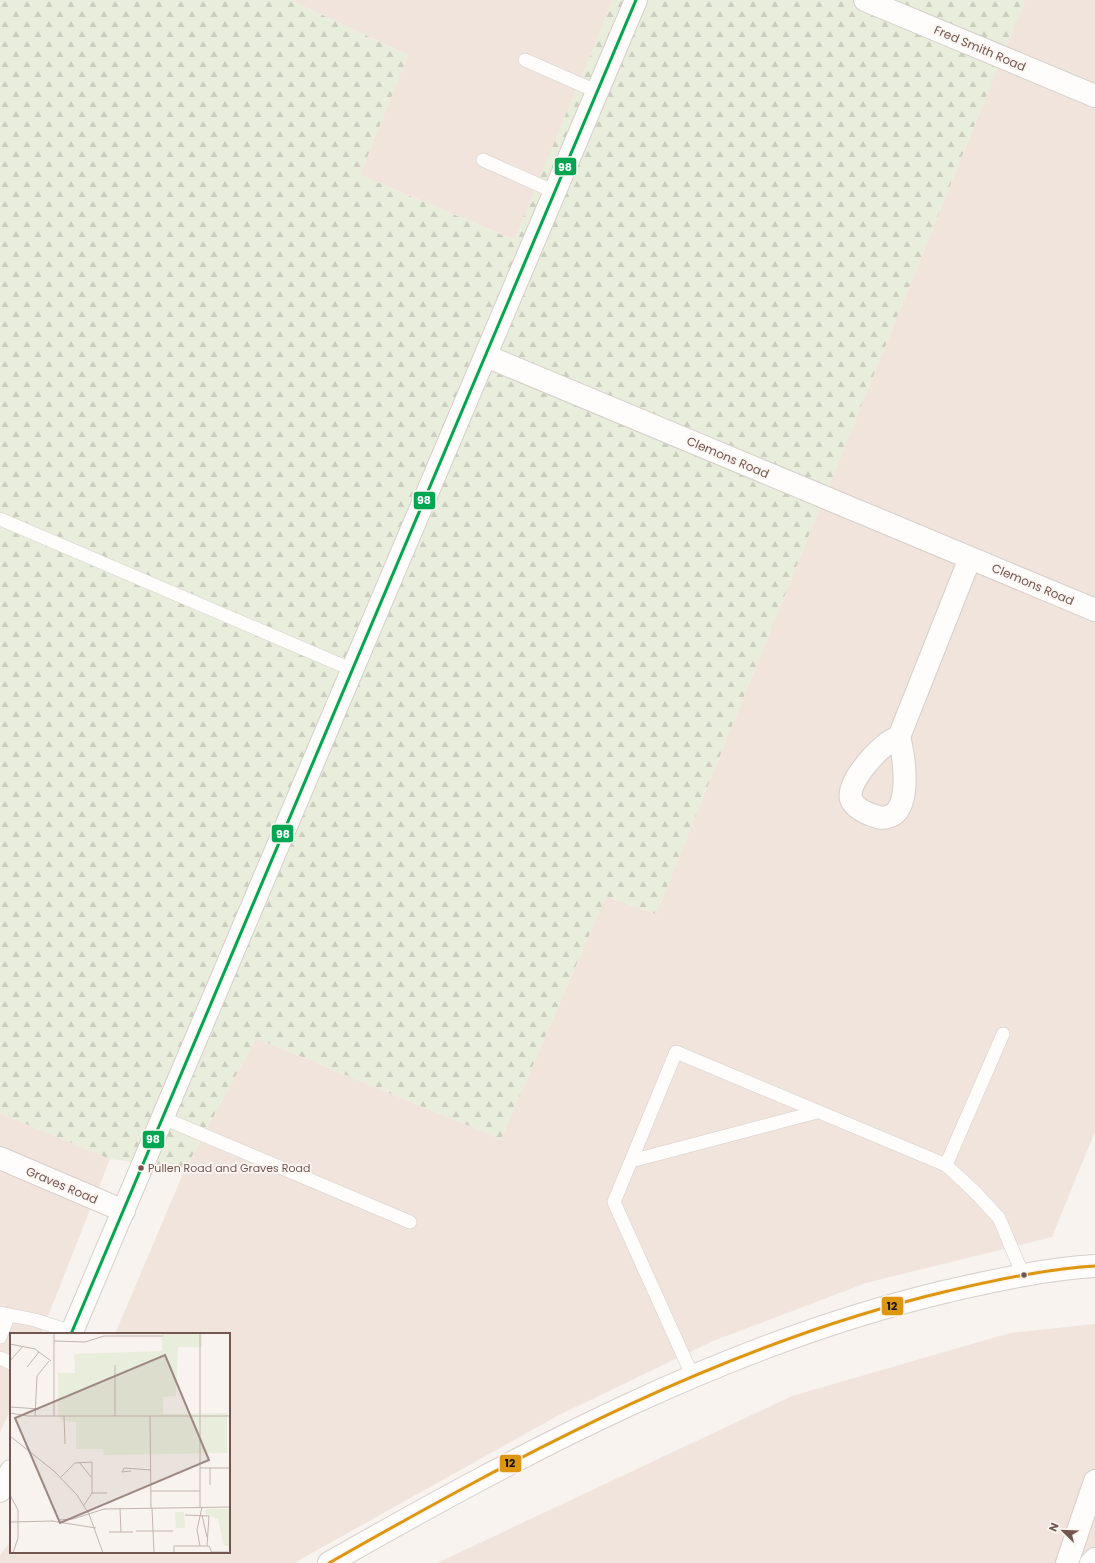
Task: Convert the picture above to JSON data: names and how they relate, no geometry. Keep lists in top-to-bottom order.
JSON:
{
  "streets": {
    "street": ["Fred Smith Road", "Clemons Road", "Graves Road"]
  },
  "places": ["Pullen Road and Graves Road"],
  "lines": ["transit line 98", "transit line 12"],
  "north": "top left"
}
